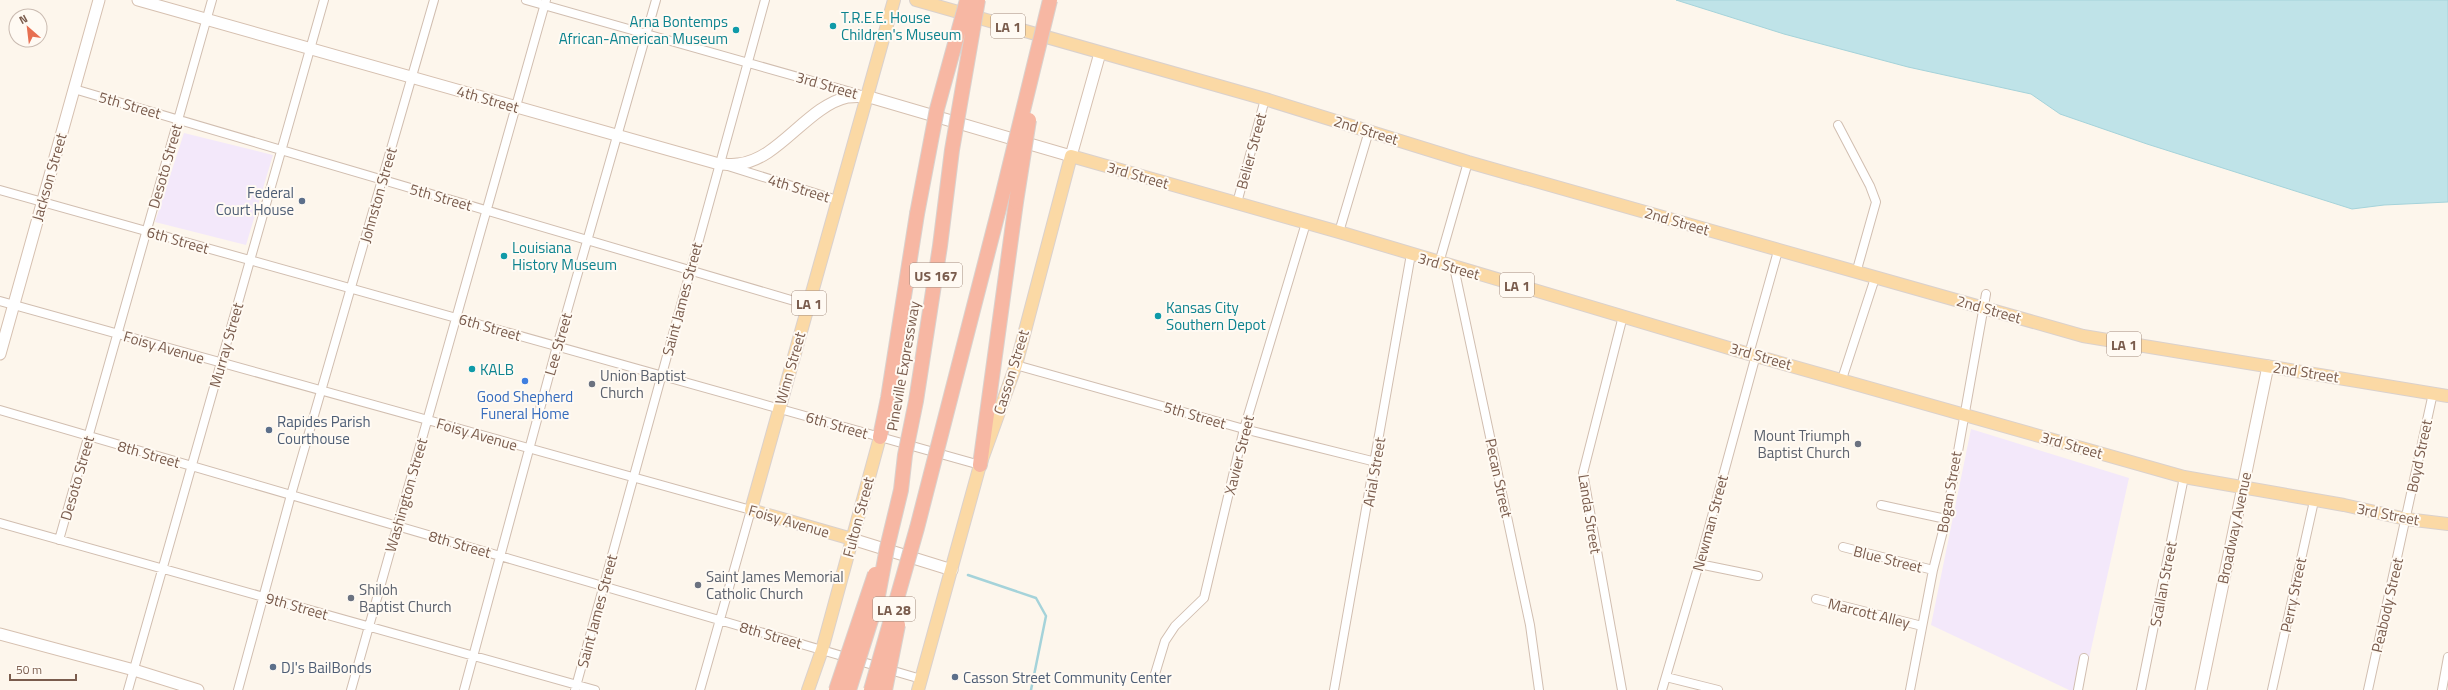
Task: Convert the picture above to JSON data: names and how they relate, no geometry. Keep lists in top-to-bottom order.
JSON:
{
  "streets": {
    "highway": ["US 167", "Pineville Expressway", "LA 28"],
    "main road": [
      "LA 1",
      "3rd Street",
      "4th Street",
      "2nd Street",
      "Jackson Street",
      "Foisy Avenue",
      "Winn Street",
      "Casson Street",
      "Fulton Street",
      "Broadway Avenue"
    ],
    "street": [
      "5th Street",
      "Belier Street",
      "Desoto Street",
      "Johnston Street",
      "6th Street",
      "Saint James Street",
      "Lee Street",
      "Murray Street",
      "8th Street",
      "Xavier Street",
      "Boyd Street",
      "Arial Street",
      "Pecan Street",
      "Bogan Street",
      "Washington Street",
      "Landa Street",
      "Newman Street",
      "Blue Street",
      "Scallan Street",
      "Perry Street",
      "Peabody Street",
      "9th Street",
      "Marcott Alley"
    ]
  },
  "crossings": [
    ["3rd Street", "Belier Street"],
    ["3rd Street", "Saint James Street"],
    ["3rd Street", "Lee Street"],
    ["3rd Street", "Winn Street"],
    ["3rd Street", "Casson Street"],
    ["3rd Street", "Xavier Street"],
    ["3rd Street", "Boyd Street"],
    ["3rd Street", "Arial Street"],
    ["3rd Street", "Pecan Street"],
    ["3rd Street", "Bogan Street"],
    ["3rd Street", "Washington Street"],
    ["3rd Street", "Landa Street"],
    ["3rd Street", "Newman Street"],
    ["3rd Street", "Broadway Avenue"],
    ["3rd Street", "Scallan Street"],
    ["3rd Street", "Perry Street"],
    ["3rd Street", "Peabody Street"],
    ["4th Street", "Desoto Street"],
    ["4th Street", "Johnston Street"],
    ["4th Street", "Saint James Street"],
    ["4th Street", "Lee Street"],
    ["4th Street", "Murray Street"],
    ["4th Street", "Winn Street"],
    ["4th Street", "Washington Street"],
    ["5th Street", "Desoto Street"],
    ["5th Street", "Jackson Street"],
    ["5th Street", "Johnston Street"],
    ["5th Street", "Saint James Street"],
    ["5th Street", "Lee Street"],
    ["5th Street", "Murray Street"],
    ["5th Street", "Winn Street"],
    ["5th Street", "Casson Street"],
    ["5th Street", "Xavier Street"],
    ["5th Street", "Arial Street"],
    ["5th Street", "Washington Street"],
    ["2nd Street", "Belier Street"],
    ["2nd Street", "Casson Street"],
    ["2nd Street", "Boyd Street"],
    ["2nd Street", "Bogan Street"],
    ["2nd Street", "Newman Street"],
    ["2nd Street", "Broadway Avenue"],
    ["Desoto Street", "6th Street"],
    ["Desoto Street", "Foisy Avenue"],
    ["Desoto Street", "8th Street"],
    ["Desoto Street", "9th Street"],
    ["Jackson Street", "6th Street"],
    ["Jackson Street", "Foisy Avenue"],
    ["Johnston Street", "6th Street"],
    ["Johnston Street", "Foisy Avenue"],
    ["Johnston Street", "8th Street"],
    ["6th Street", "Saint James Street"],
    ["6th Street", "Lee Street"],
    ["6th Street", "Murray Street"],
    ["6th Street", "Winn Street"],
    ["6th Street", "Casson Street"],
    ["6th Street", "Washington Street"],
    ["6th Street", "Fulton Street"],
    ["US 167", "Pineville Expressway"],
    ["US 167", "LA 28"],
    ["Saint James Street", "Foisy Avenue"],
    ["Saint James Street", "8th Street"],
    ["Saint James Street", "9th Street"],
    ["Lee Street", "Foisy Avenue"],
    ["Lee Street", "8th Street"],
    ["Lee Street", "9th Street"],
    ["Murray Street", "Foisy Avenue"],
    ["Murray Street", "8th Street"],
    ["Murray Street", "9th Street"],
    ["Foisy Avenue", "Winn Street"],
    ["Foisy Avenue", "Casson Street"],
    ["Foisy Avenue", "Washington Street"],
    ["Foisy Avenue", "Fulton Street"],
    ["Pineville Expressway", "LA 28"],
    ["Winn Street", "8th Street"],
    ["Casson Street", "8th Street"],
    ["8th Street", "Washington Street"],
    ["8th Street", "Fulton Street"],
    ["Boyd Street", "Peabody Street"],
    ["Bogan Street", "Blue Street"],
    ["Bogan Street", "Marcott Alley"],
    ["Washington Street", "9th Street"]
  ],
  "places": [
    "T.R.E.E. House Children's Museum",
    "Arna Bontemps African-American Museum",
    "Federal Court House",
    "Louisiana History Museum",
    "Kansas City Southern Depot",
    "KALB",
    "Good Shepherd Funeral Home",
    "Union Baptist Church",
    "Rapides Parish Courthouse",
    "Mount Triumph Baptist Church",
    "Saint James Memorial Catholic Church",
    "Shiloh Baptist Church",
    "DJ's BailBonds",
    "Casson Street Community Center"
  ],
  "scale_bar": "50 m",
  "north": "top left"
}
